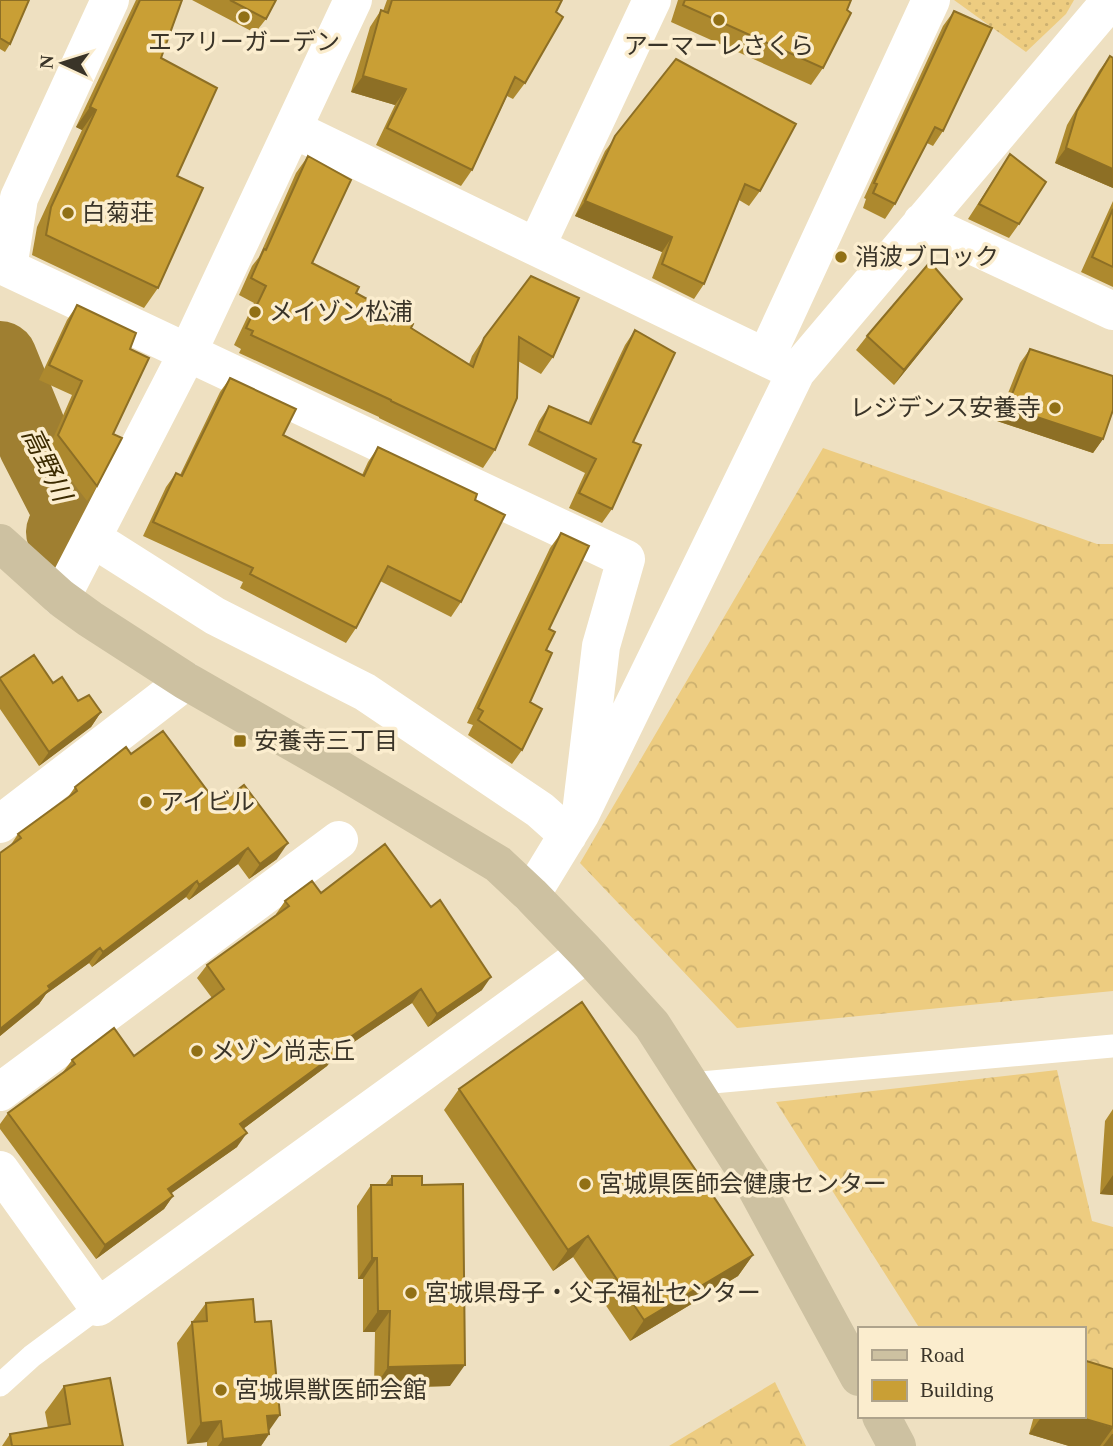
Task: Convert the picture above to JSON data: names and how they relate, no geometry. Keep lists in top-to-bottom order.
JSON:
{
  "water": ["高野川"],
  "places": {
    "other": [
      "エアリーガーデン",
      "アーマーレさくら",
      "白菊荘",
      "消波ブロック",
      "メイゾン松浦",
      "レジデンス安養寺",
      "アイビル",
      "メゾン尚志丘",
      "宮城県医師会健康センター",
      "宮城県母子・父子福祉センター",
      "宮城県獣医師会館"
    ],
    "transit": ["安養寺三丁目"]
  },
  "legend": ["Road", "Building"],
  "north": "left"
}
